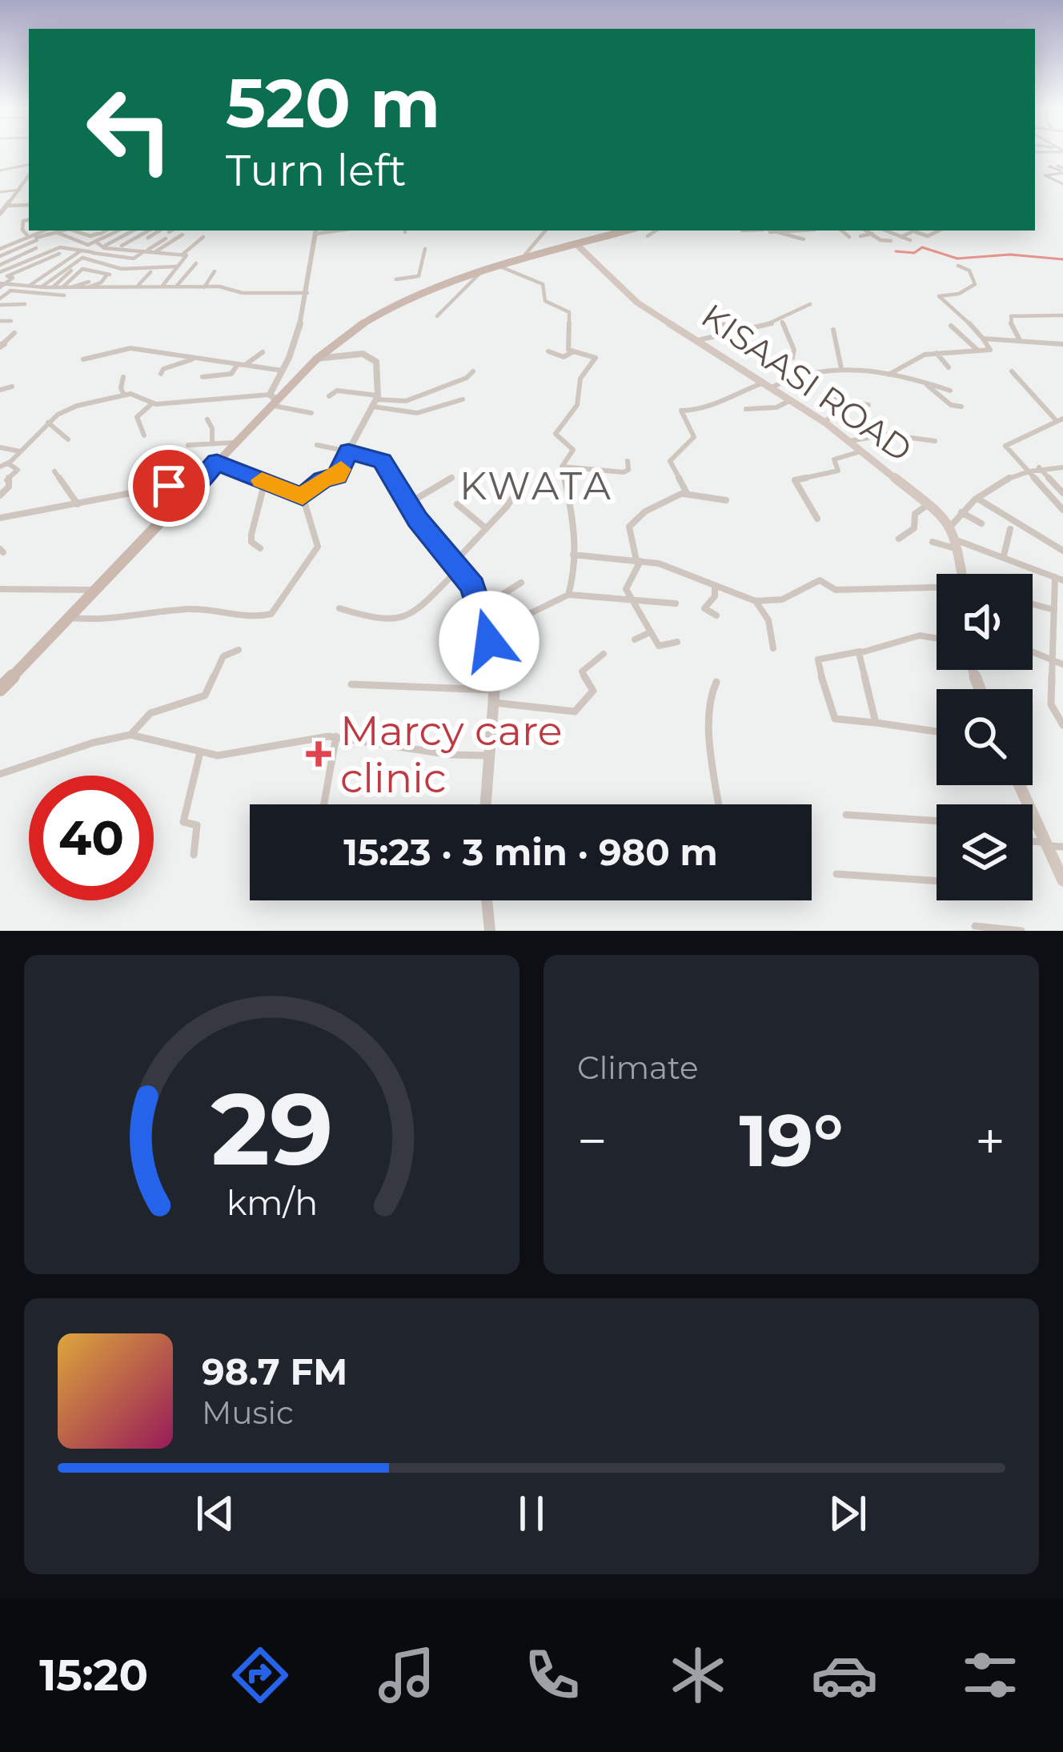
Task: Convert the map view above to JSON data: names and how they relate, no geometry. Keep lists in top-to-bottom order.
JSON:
{
  "streets": {
    "main road": ["KISAASI ROAD"]
  },
  "districts": ["KWATA"],
  "places": {
    "health": ["Marcy care clinic"]
  },
  "page": {
    "turn": ["520 m", "Turn left"],
    "limit": "40",
    "trip": "15:23 · 3 min · 980 m",
    "tile": "Climate",
    "heat": ["−", "19°", "+"],
    "song": ["98.7 FM", "Music"],
    "tabs": "15:20",
    "gauge": ["29", "km/h"]
  }
}
